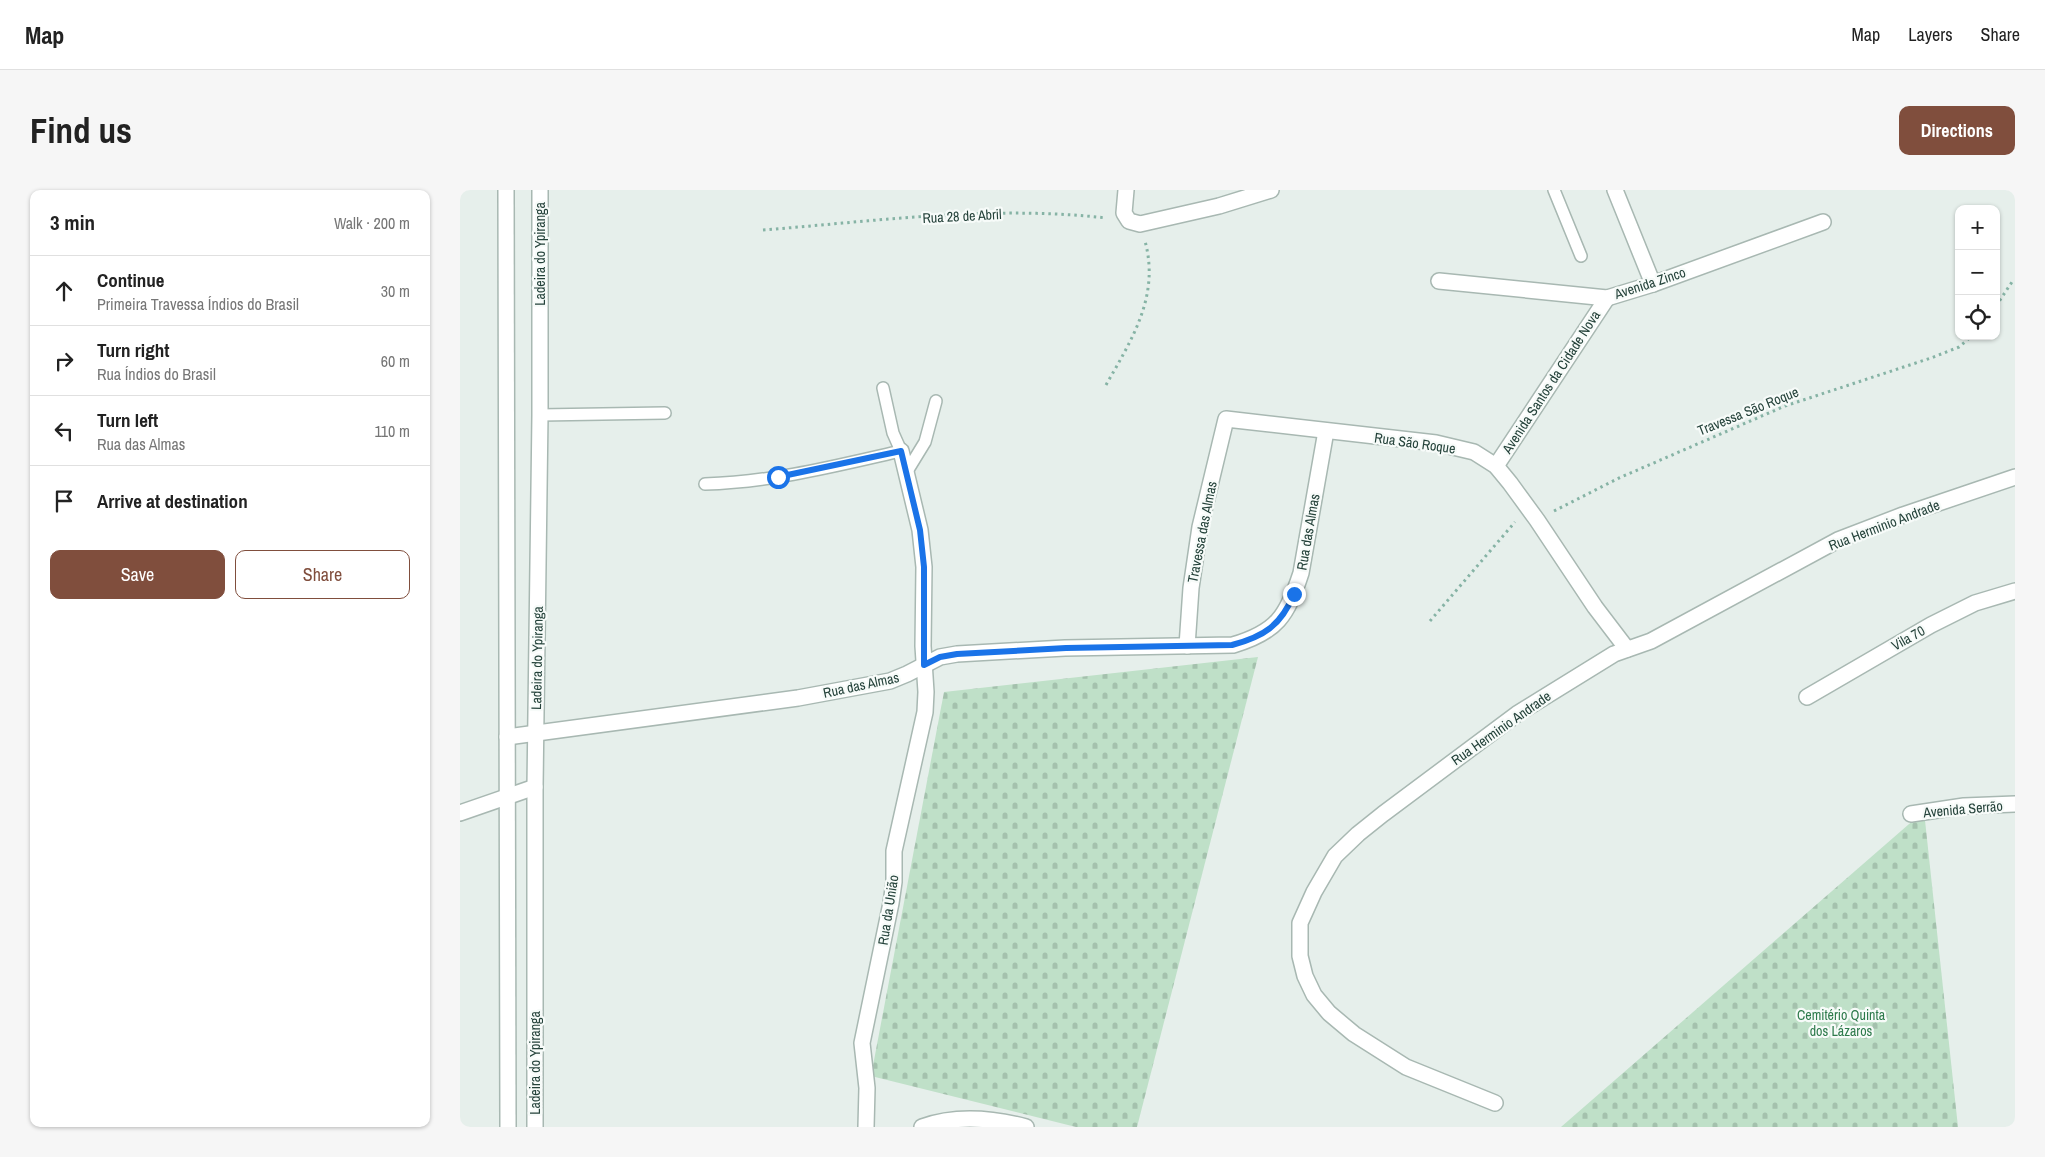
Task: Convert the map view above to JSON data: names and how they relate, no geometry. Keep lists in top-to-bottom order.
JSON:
{
  "streets": {
    "street": [
      "Ladeira do Ypiranga",
      "Avenida Zinco",
      "Avenida Santos da Cidade Nova",
      "Rua São Roque",
      "Rua Herminio Andrade",
      "Travessa das Almas",
      "Rua das Almas",
      "Vila 70",
      "Avenida Serrão",
      "Rua da União"
    ],
    "path": ["Rua 28 de Abril", "Travessa São Roque"]
  },
  "crossings": [
    ["Ladeira do Ypiranga", "Rua das Almas"],
    ["Avenida Zinco", "Avenida Santos da Cidade Nova"],
    ["Avenida Santos da Cidade Nova", "Rua São Roque"],
    ["Travessa São Roque", "Rua São Roque"],
    ["Rua São Roque", "Rua Herminio Andrade"],
    ["Rua São Roque", "Travessa das Almas"],
    ["Rua São Roque", "Rua das Almas"],
    ["Travessa das Almas", "Rua das Almas"],
    ["Rua das Almas", "Rua da União"]
  ],
  "parks": ["Cemitério Quinta dos Lázaros"],
  "page": {
    "header": "Map",
    "nav": ["Map", "Layers", "Share"],
    "buttons": [
      "Directions",
      ["Save", "Share"]
    ],
    "title": "Find us",
    "heading": ["3 min", "Walk · 200 m"],
    "map_buttons": ["+", "−"],
    "list": [
      ["Continue", "Primeira Travessa Índios do Brasil", "30 m"],
      ["Turn right", "Rua Índios do Brasil", "60 m"],
      ["Turn left", "Rua das Almas", "110 m"],
      "Arrive at destination"
    ]
  }
}
